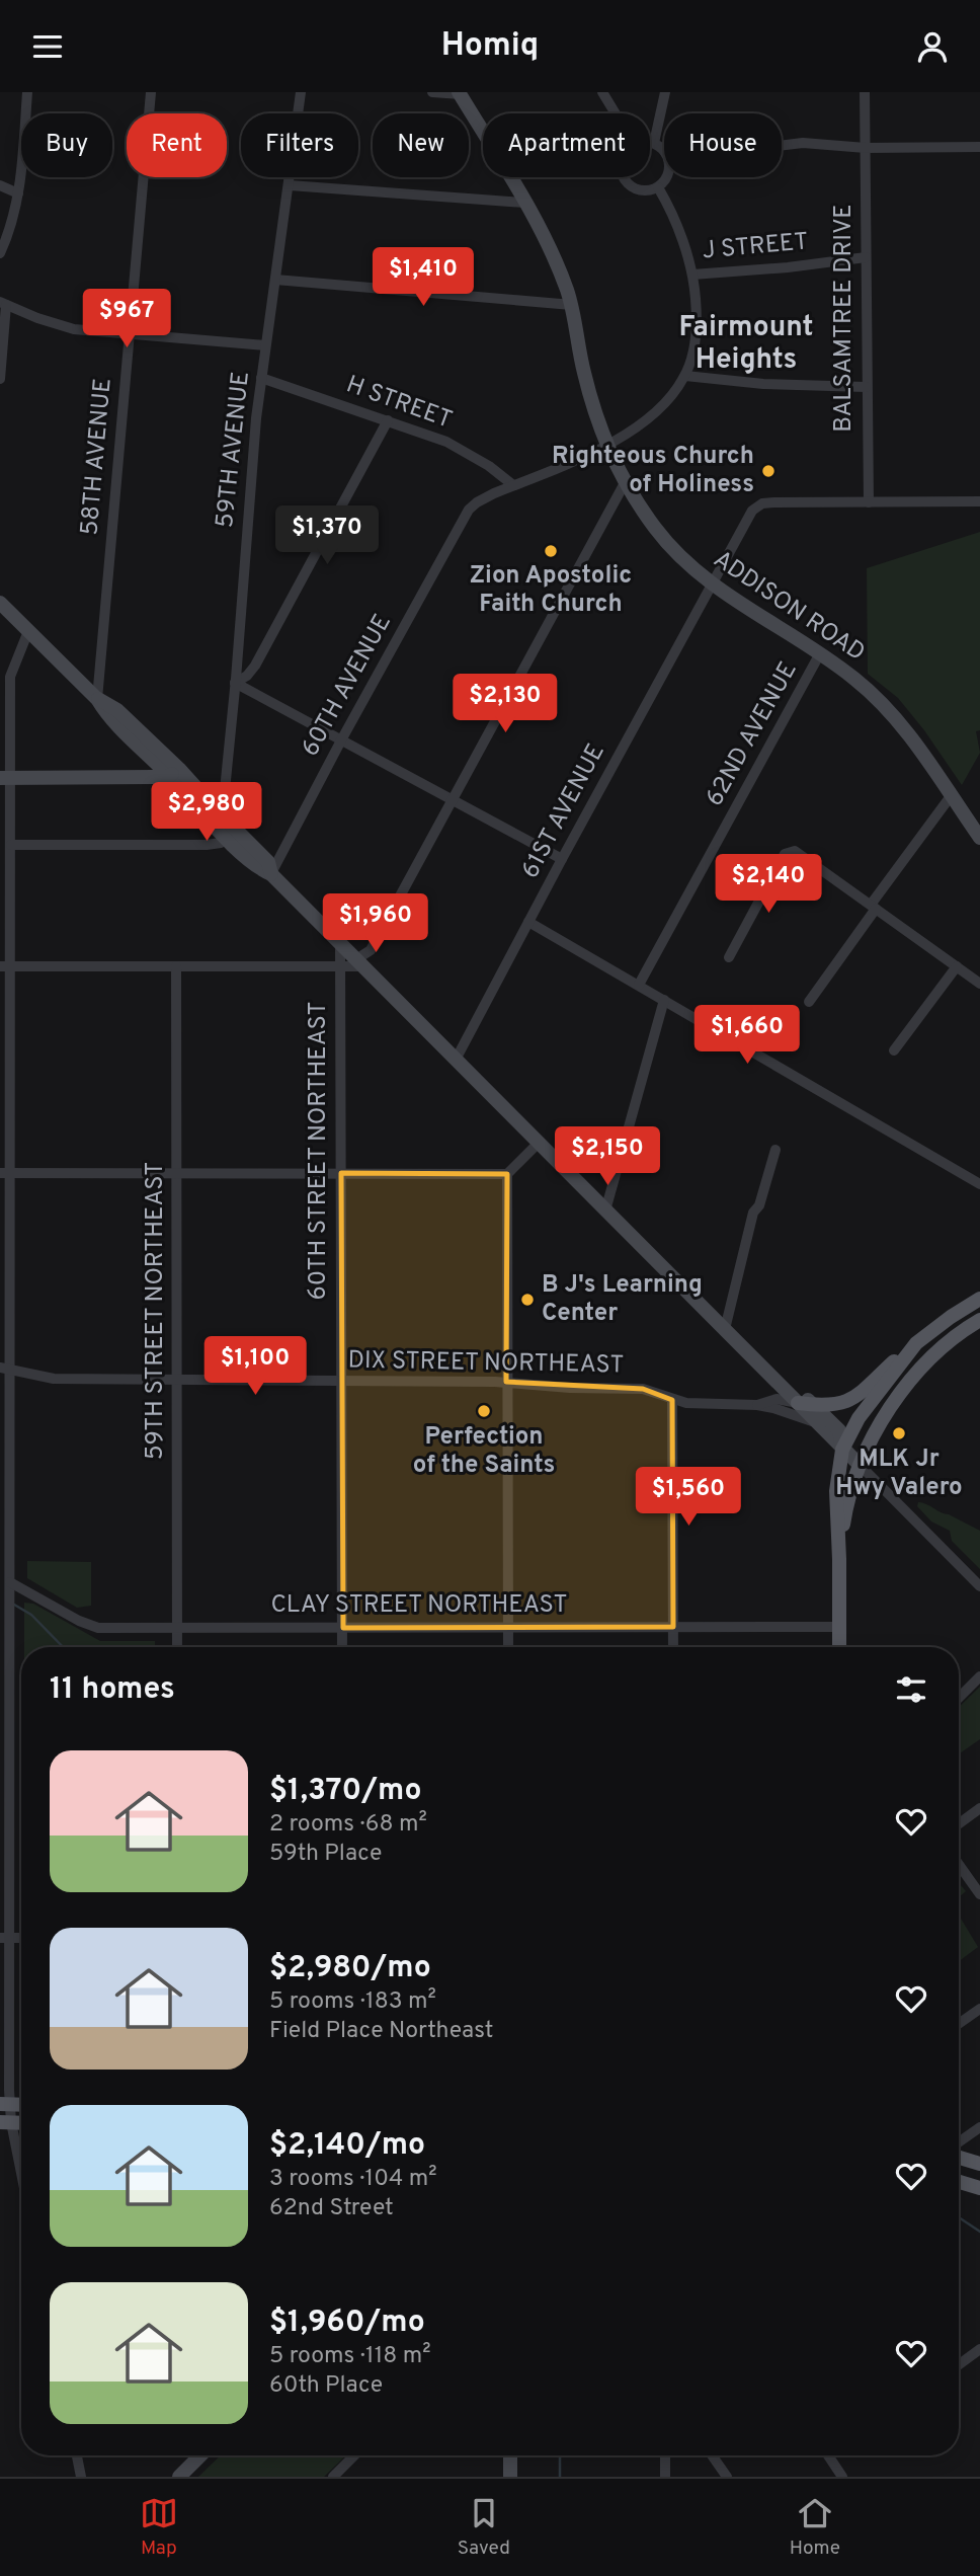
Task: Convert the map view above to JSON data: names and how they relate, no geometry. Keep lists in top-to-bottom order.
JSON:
{
  "streets": {
    "main road": ["ADDISON ROAD"],
    "street": [
      "J STREET",
      "BALSAMTREE DRIVE",
      "H STREET",
      "59TH AVENUE",
      "58TH AVENUE",
      "60TH AVENUE",
      "62ND AVENUE",
      "61ST AVENUE",
      "60TH STREET NORTHEAST",
      "59TH STREET NORTHEAST",
      "DIX STREET NORTHEAST",
      "CLAY STREET NORTHEAST"
    ]
  },
  "crossings": [
    ["J STREET", "BALSAMTREE DRIVE"],
    ["J STREET", "60TH AVENUE"],
    ["BALSAMTREE DRIVE", "61ST AVENUE"],
    ["H STREET", "59TH AVENUE"],
    ["H STREET", "60TH AVENUE"],
    ["ADDISON ROAD", "60TH AVENUE"],
    ["ADDISON ROAD", "62ND AVENUE"],
    ["ADDISON ROAD", "61ST AVENUE"],
    ["60TH STREET NORTHEAST", "DIX STREET NORTHEAST"],
    ["60TH STREET NORTHEAST", "CLAY STREET NORTHEAST"],
    ["59TH STREET NORTHEAST", "DIX STREET NORTHEAST"],
    ["59TH STREET NORTHEAST", "CLAY STREET NORTHEAST"]
  ],
  "districts": ["Fairmount Heights"],
  "places": [
    "Righteous Church of Holiness",
    "Zion Apostolic Faith Church",
    "B J's Learning Center",
    "Perfection of the Saints",
    "MLK Jr Hwy Valero"
  ],
  "page": {
    "header": "Homiq",
    "chip": [
      "Buy",
      "Rent",
      "Filters",
      "New",
      "Apartment",
      "House"
    ],
    "price": [
      "$1,410",
      "$967",
      "$1,370",
      "$2,130",
      "$2,980",
      "$2,140",
      "$1,960",
      "$1,660",
      "$2,150",
      "$1,100",
      "$1,560"
    ],
    "heading": "11 homes",
    "list": [
      {
        "name": "$1,370/mo",
        "note": "2 rooms · 68 m² · 59th Place"
      },
      {
        "name": "$2,980/mo",
        "note": "5 rooms · 183 m² · Field Place Northeast"
      },
      {
        "name": "$2,140/mo",
        "note": "3 rooms · 104 m² · 62nd Street"
      },
      {
        "name": "$1,960/mo",
        "note": "5 rooms · 118 m² · 60th Place"
      }
    ],
    "tabs": ["Map", "Saved", "Home"]
  }
}
